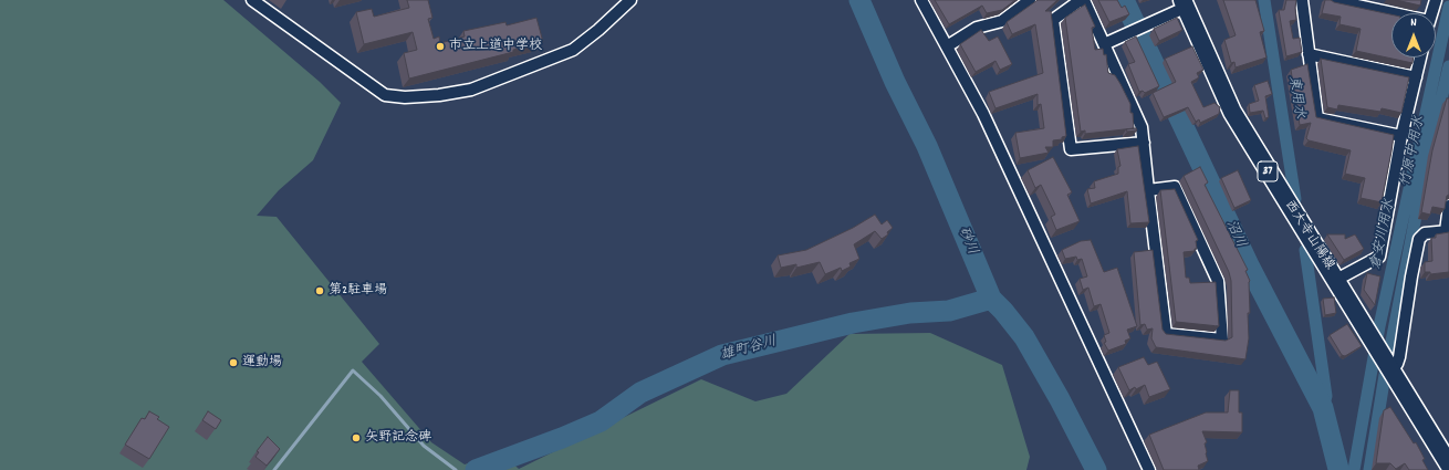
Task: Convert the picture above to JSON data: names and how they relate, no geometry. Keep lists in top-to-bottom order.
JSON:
{
  "streets": {
    "main road": ["37", "西大寺山陽線"]
  },
  "water": [
    "東用水",
    "竹原中用水",
    "沼川",
    "倉安川用水",
    "砂川",
    "雄町谷川"
  ],
  "places": [
    "市立上道中学校",
    "第2駐車場",
    "運動場",
    "矢野記念碑"
  ],
  "north": "top"
}
